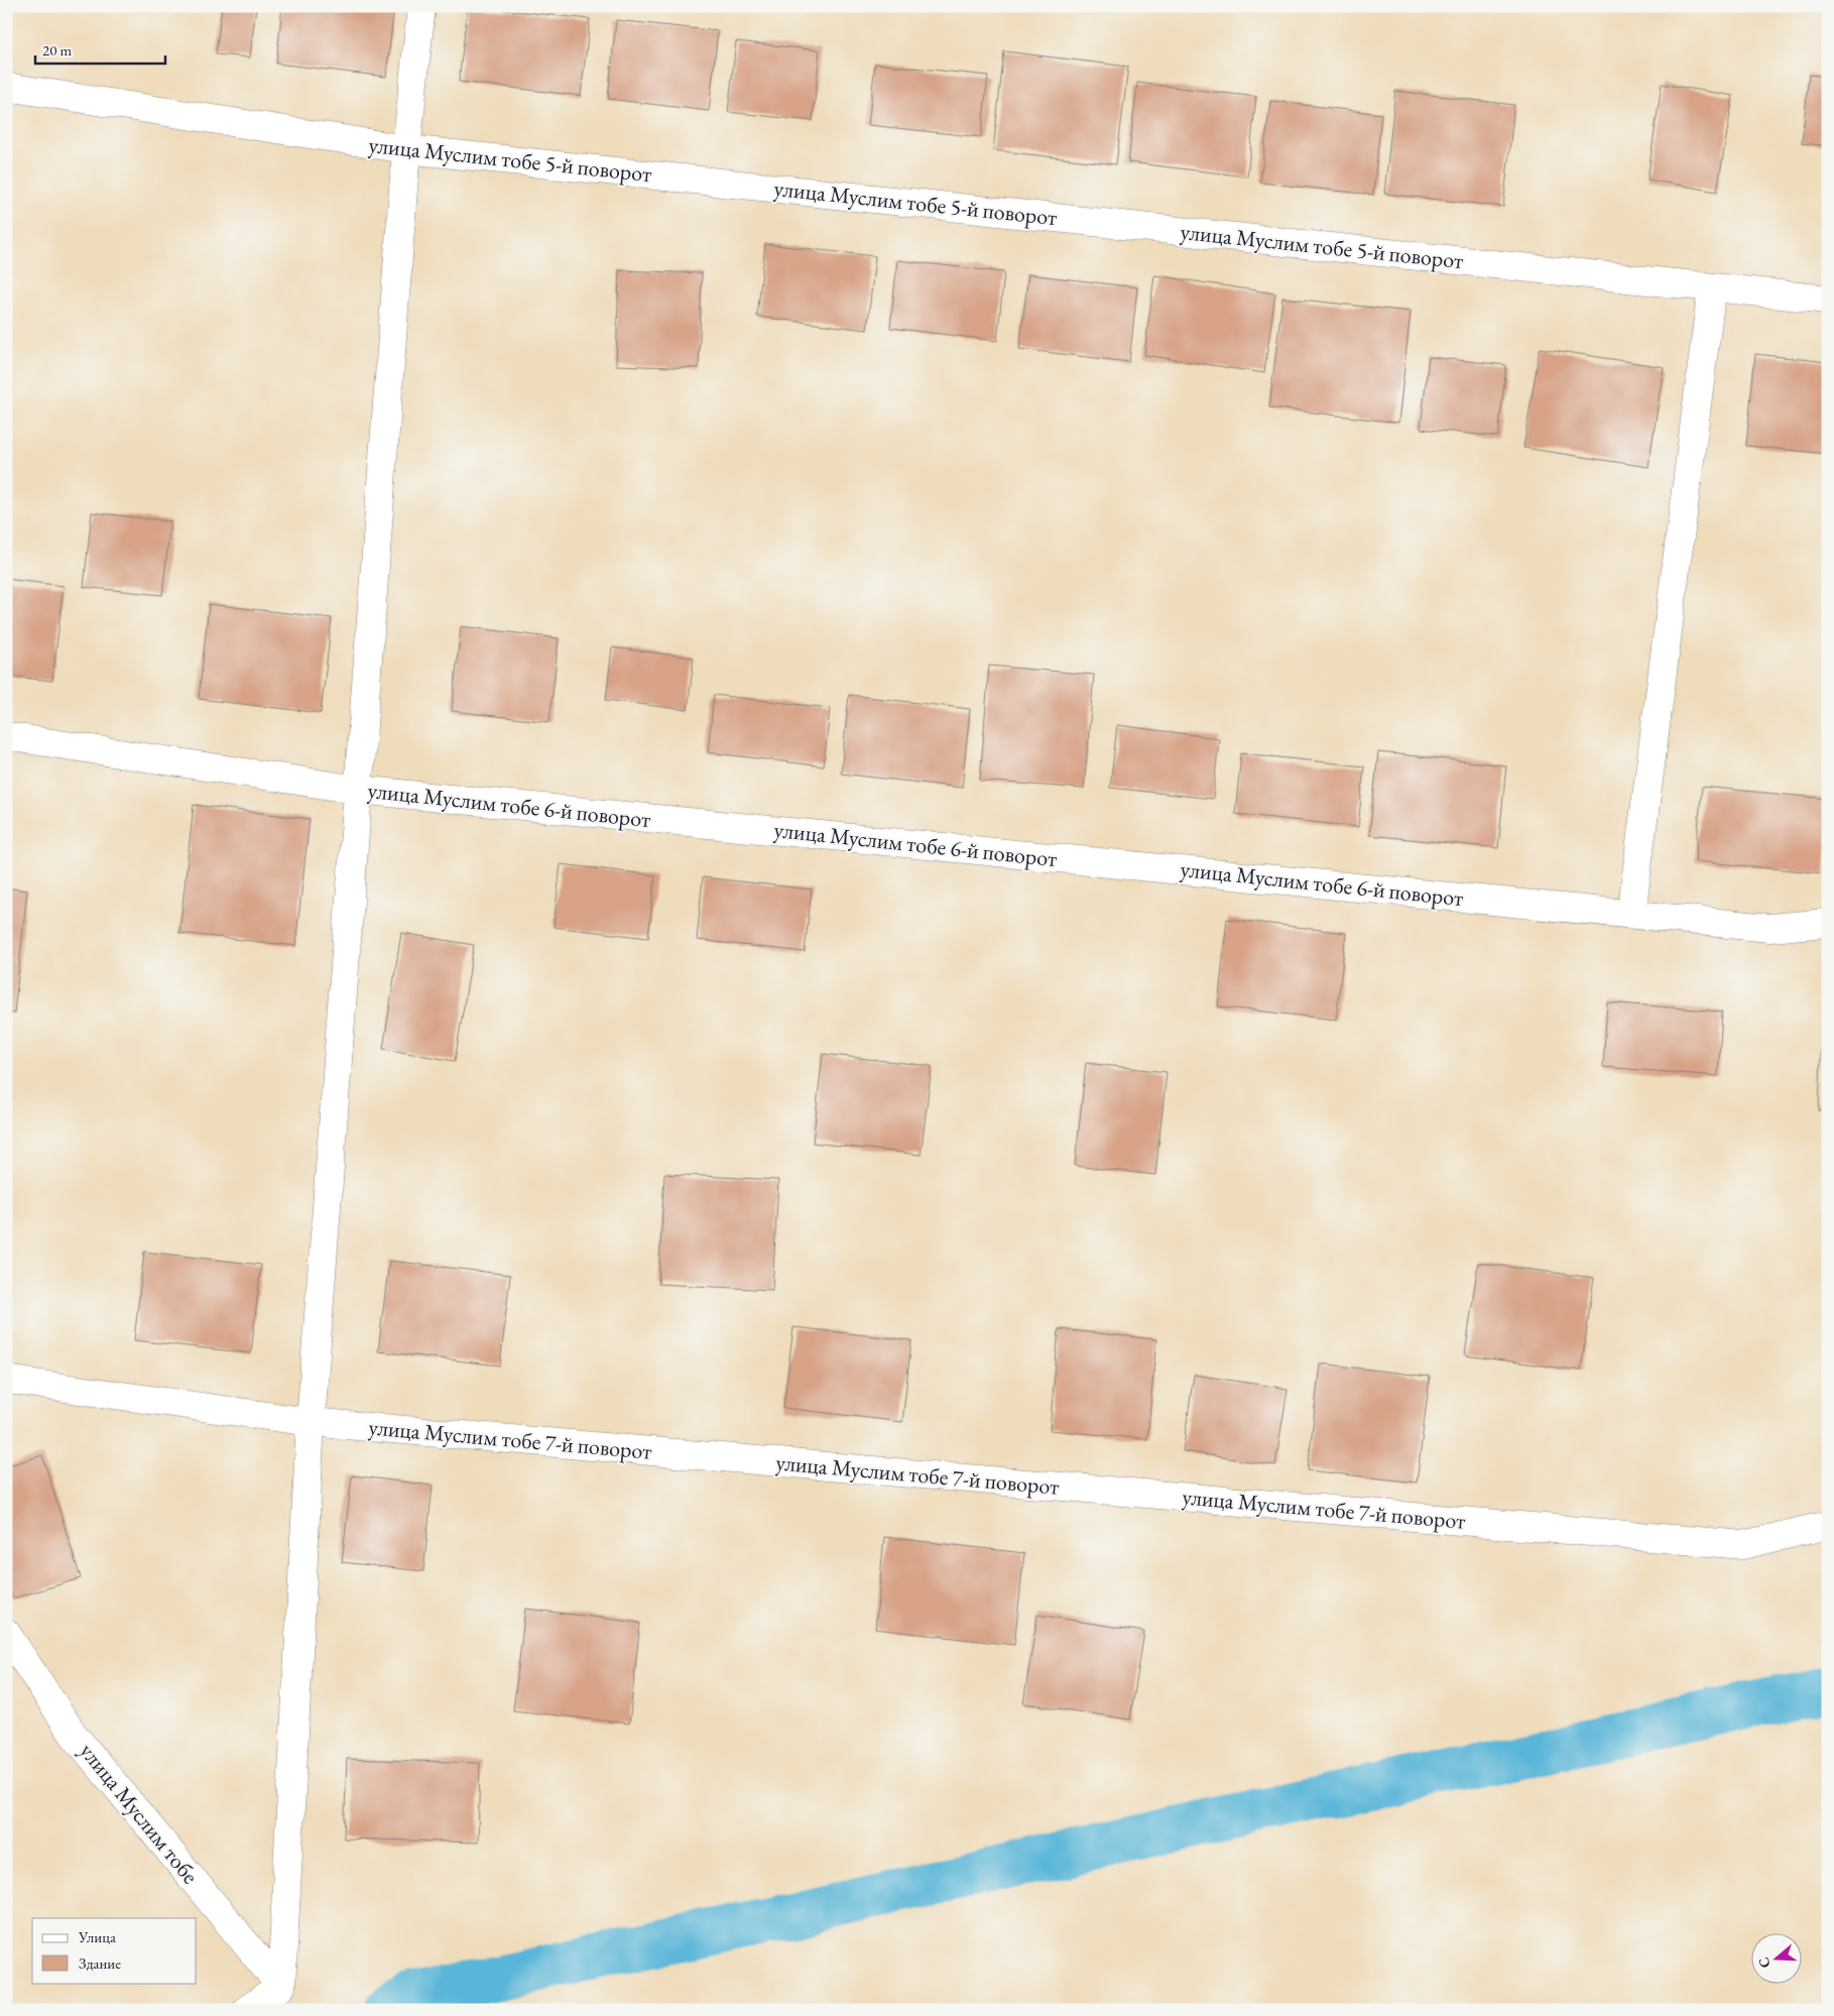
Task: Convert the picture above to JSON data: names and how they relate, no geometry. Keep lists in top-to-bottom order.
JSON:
{
  "streets": {
    "street": [
      "улица Муслим тобе 5-й поворот",
      "улица Муслим тобе 6-й поворот",
      "улица Муслим тобе 7-й поворот",
      "улица Муслим тобе"
    ]
  },
  "legend": ["Улица", "Здание"],
  "scale_bar": "20 m",
  "north": "left"
}
